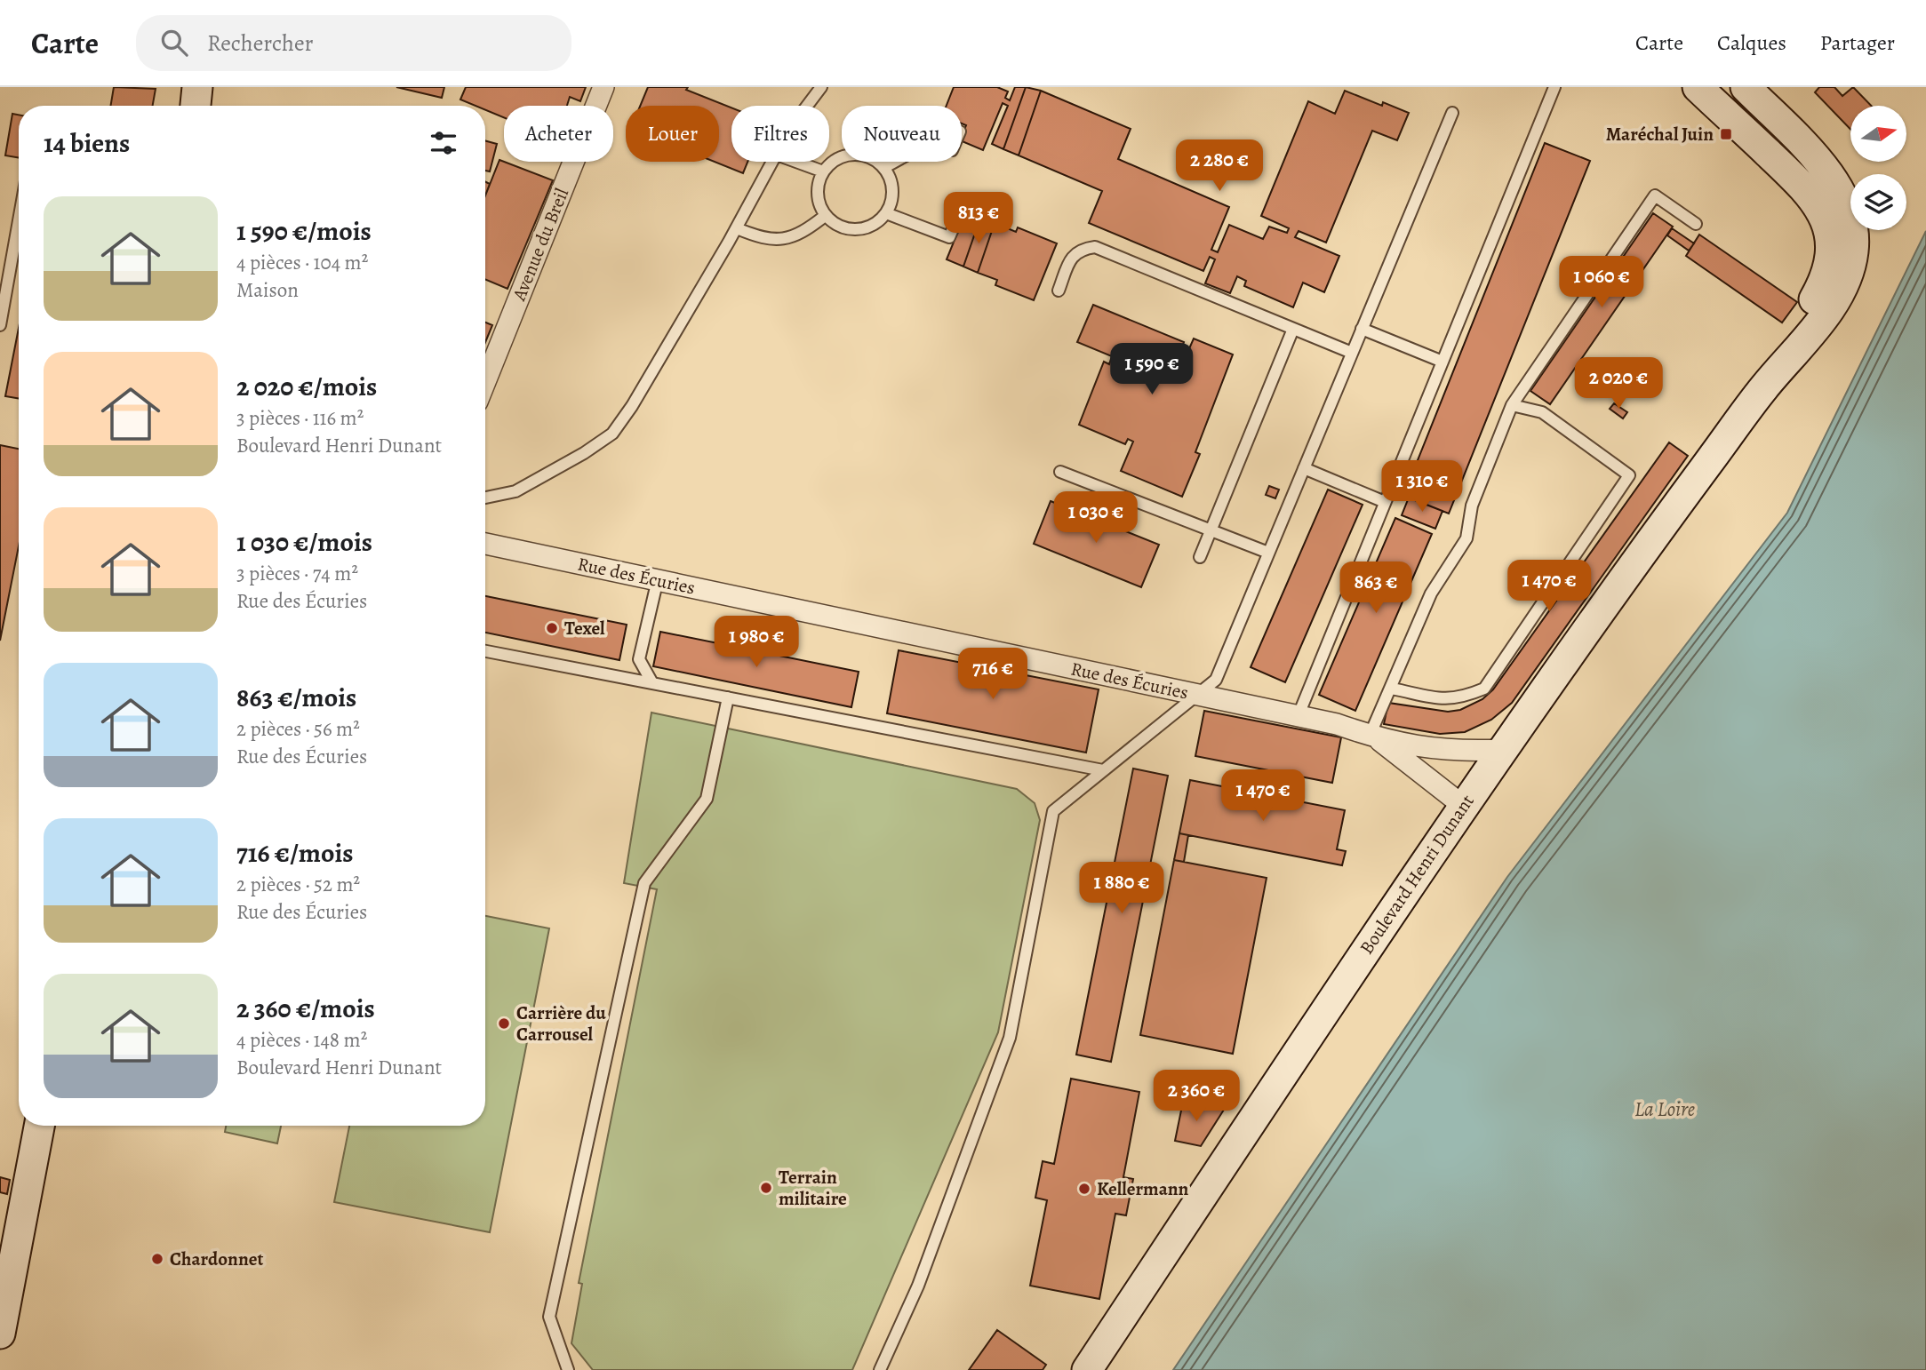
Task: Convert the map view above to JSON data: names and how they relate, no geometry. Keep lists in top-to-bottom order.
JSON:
{
  "streets": {
    "main road": ["Boulevard Henri Dunant"],
    "street": ["Avenue du Breil", "Rue des Écuries"]
  },
  "crossings": [
    ["Rue des Écuries", "Boulevard Henri Dunant"]
  ],
  "water": ["La Loire"],
  "places": {
    "transit": ["Maréchal Juin"],
    "other": [
      "Texel",
      "Carrière du Carrousel",
      "Terrain militaire",
      "Kellermann",
      "Chardonnet"
    ]
  },
  "north": "right",
  "page": {
    "header": "Carte",
    "search": "Rechercher",
    "nav": ["Carte", "Calques", "Partager"],
    "chip": [
      "Acheter",
      "Louer",
      "Filtres",
      "Nouveau"
    ],
    "heading": "14 biens",
    "price": [
      "2 280 €",
      "813 €",
      "1 060 €",
      "1 590 €",
      "2 020 €",
      "1 310 €",
      "1 030 €",
      "1 470 €",
      "863 €",
      "1 980 €",
      "716 €",
      "1 470 €",
      "1 880 €",
      "2 360 €"
    ],
    "list": [
      {
        "name": "1 590 €/mois",
        "note": "4 pièces · 104 m² · Maison"
      },
      {
        "name": "2 020 €/mois",
        "note": "3 pièces · 116 m² · Boulevard Henri Dunant"
      },
      {
        "name": "1 030 €/mois",
        "note": "3 pièces · 74 m² · Rue des Écuries"
      },
      {
        "name": "863 €/mois",
        "note": "2 pièces · 56 m² · Rue des Écuries"
      },
      {
        "name": "716 €/mois",
        "note": "2 pièces · 52 m² · Rue des Écuries"
      },
      {
        "name": "2 360 €/mois",
        "note": "4 pièces · 148 m² · Boulevard Henri Dunant"
      }
    ]
  }
}
